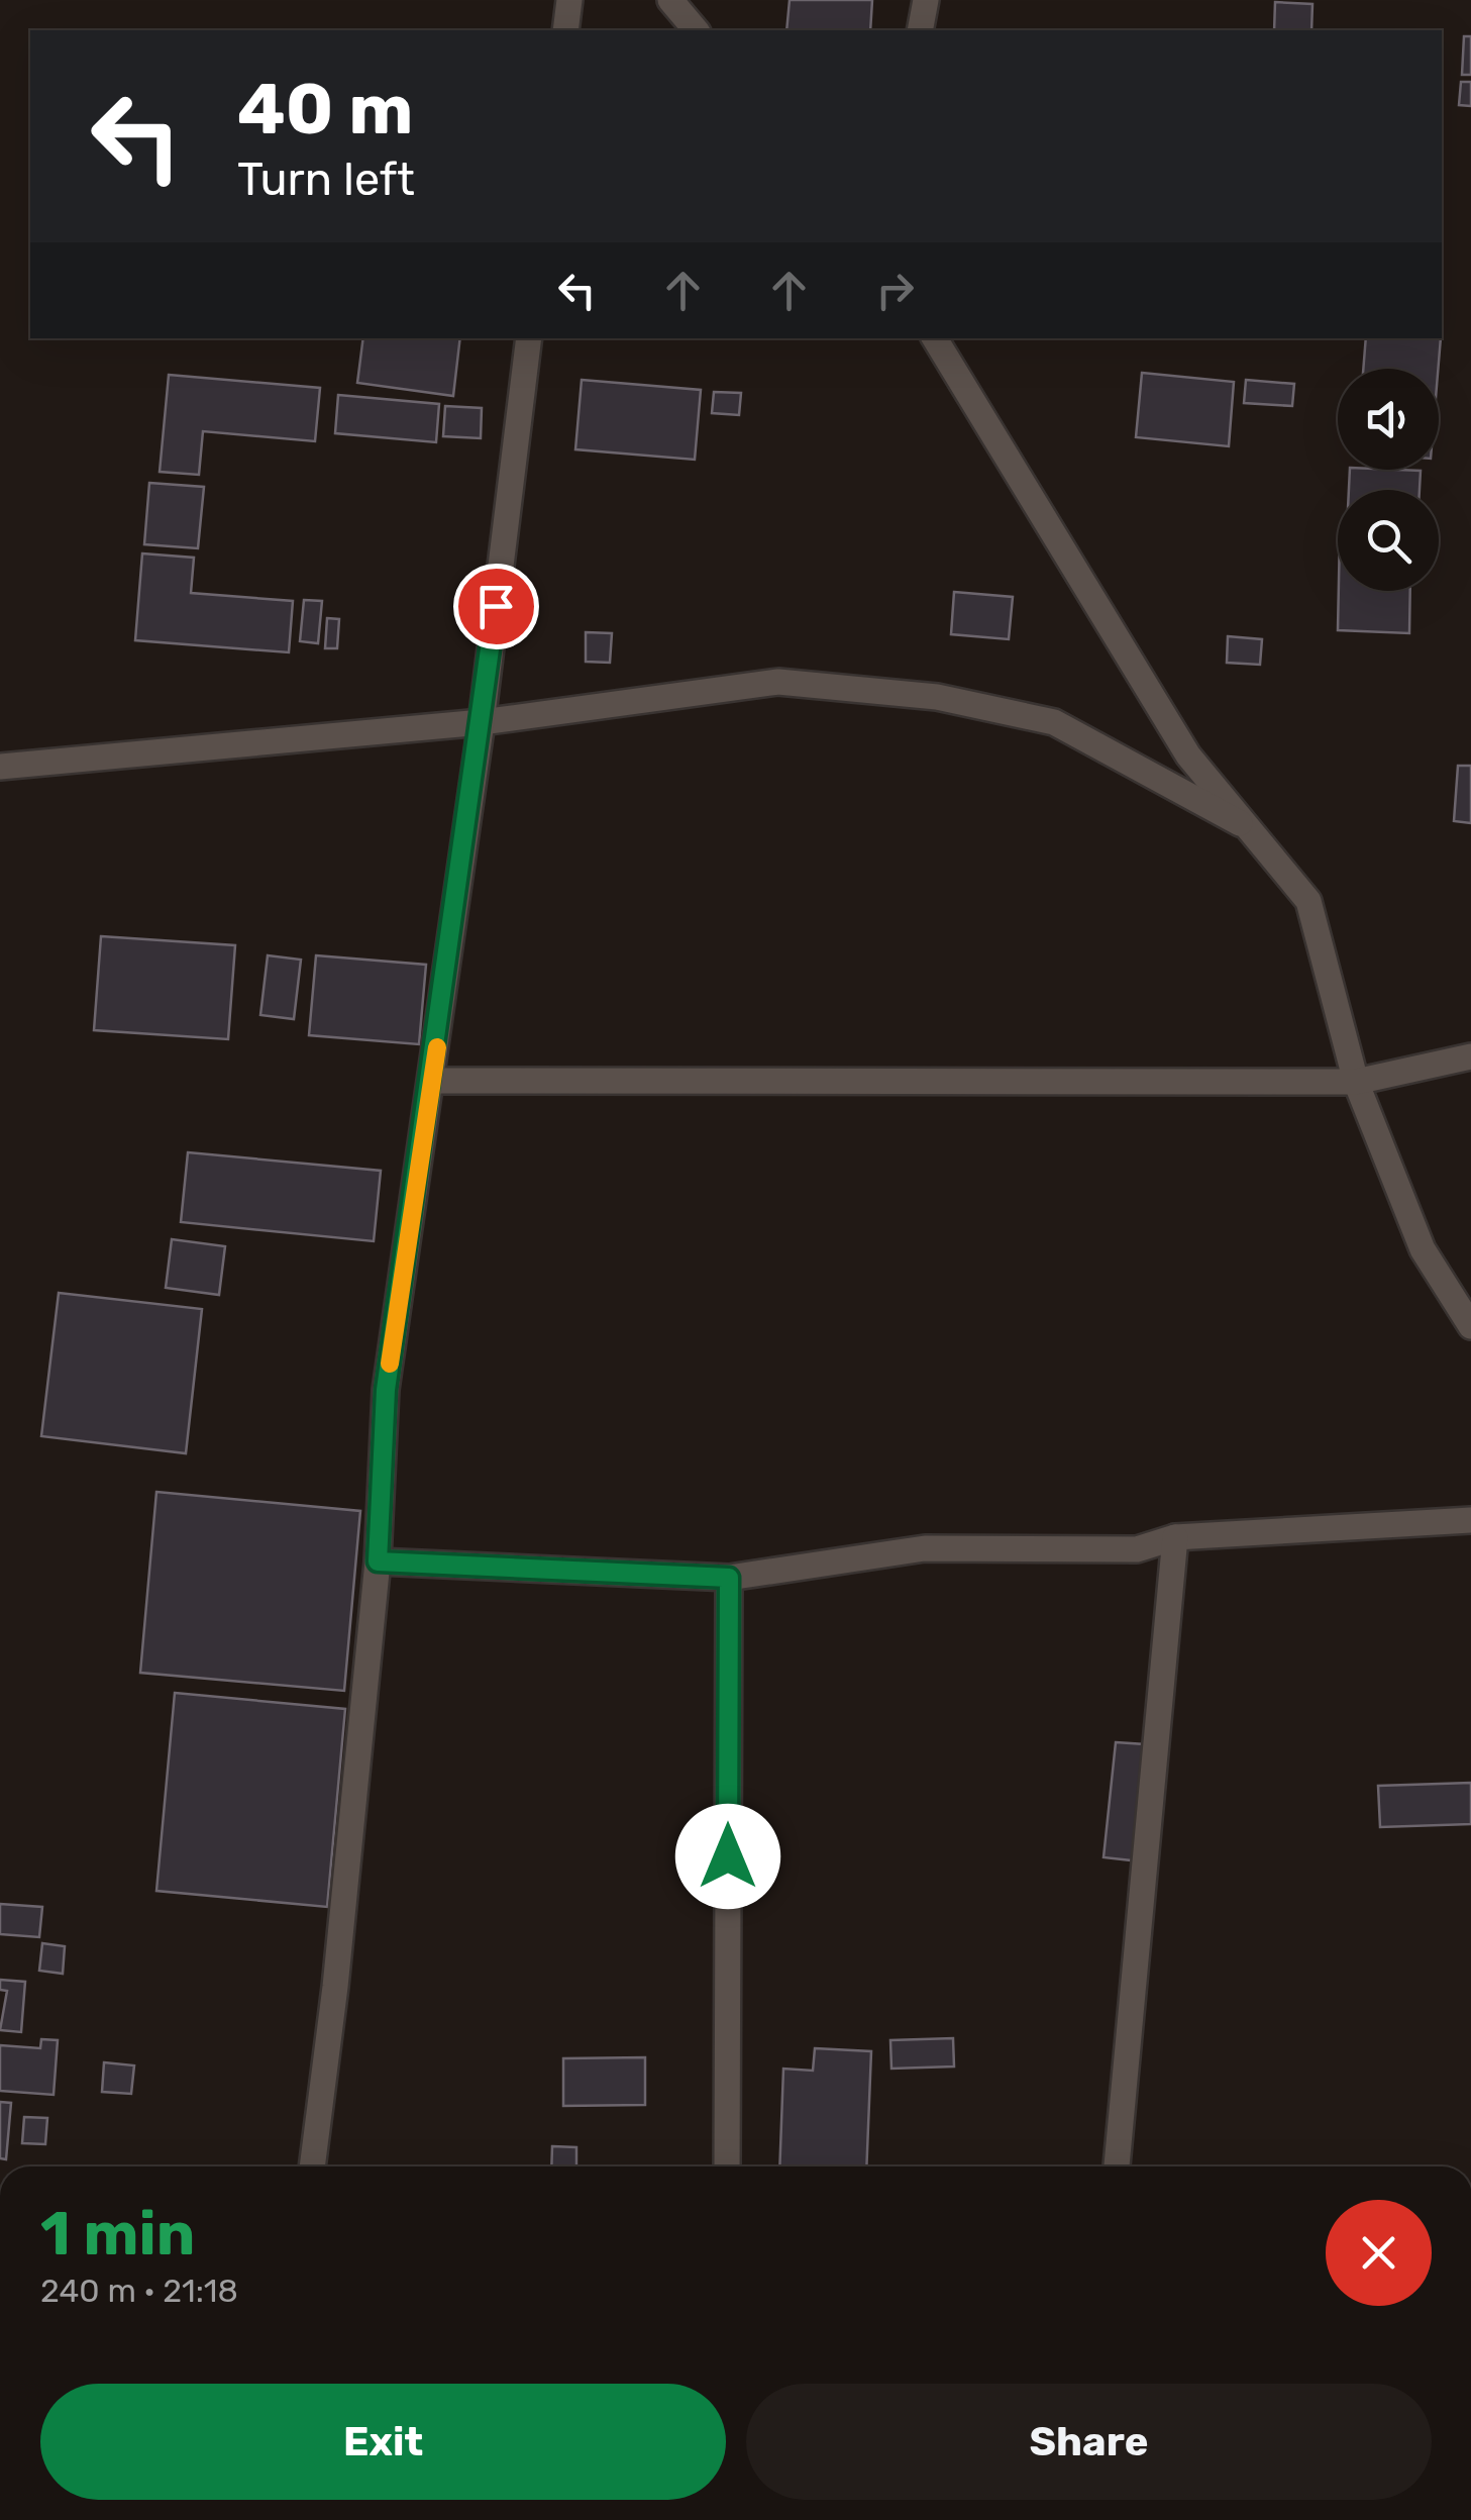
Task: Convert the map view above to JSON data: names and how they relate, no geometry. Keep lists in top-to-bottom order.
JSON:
{
  "page": {
    "turn": ["40 m", "Turn left"],
    "heading": ["1 min", "240 m · 21:18"],
    "buttons": ["Exit", "Share"]
  }
}
